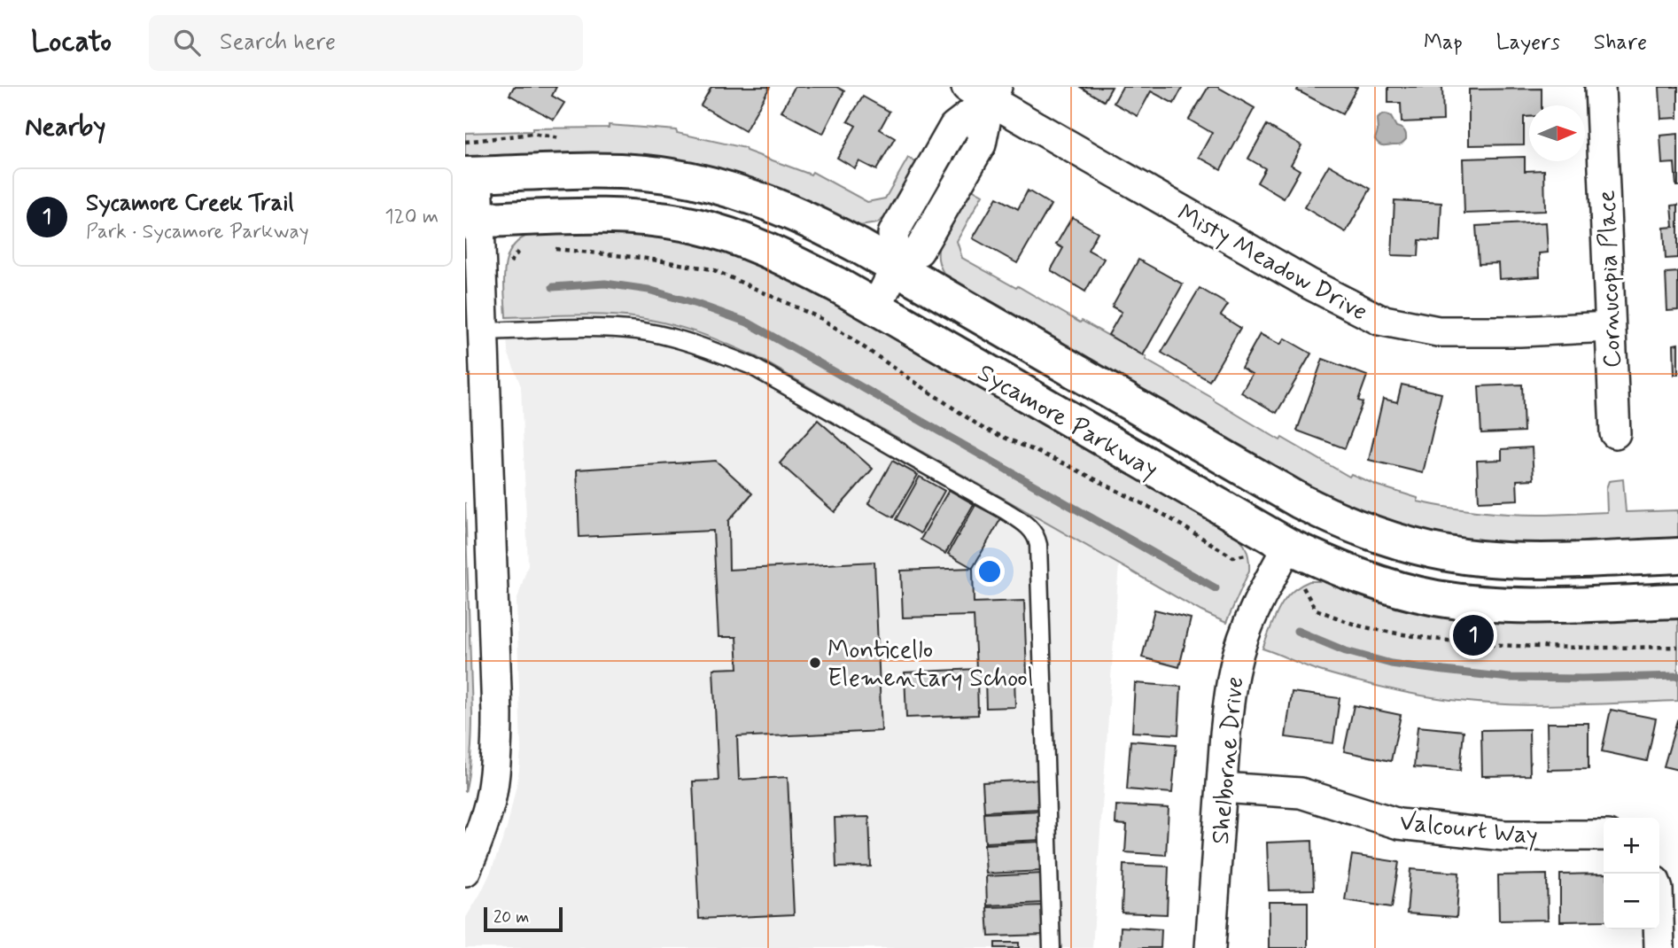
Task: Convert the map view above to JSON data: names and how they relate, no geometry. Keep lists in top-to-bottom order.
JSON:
{
  "streets": {
    "main road": ["Sycamore Parkway"],
    "street": [
      "Misty Meadow Drive",
      "Cornucopia Place",
      "Shelborne Drive",
      "Valcourt Way"
    ]
  },
  "crossings": [
    ["Misty Meadow Drive", "Cornucopia Place"],
    ["Sycamore Parkway", "Shelborne Drive"],
    ["Shelborne Drive", "Valcourt Way"]
  ],
  "places": ["Monticello Elementary School"],
  "scale_bar": "20 m",
  "north": "right",
  "page": {
    "header": "Locato",
    "search": "Search here",
    "nav": ["Map", "Layers", "Share"],
    "heading": "Nearby",
    "list": [
      {
        "mark": "1",
        "name": "Sycamore Creek Trail",
        "note": "Park · Sycamore Parkway",
        "value": "120 m"
      }
    ],
    "pins": "1",
    "map_buttons": ["+", "−"],
    "scale": "20 m"
  }
}
